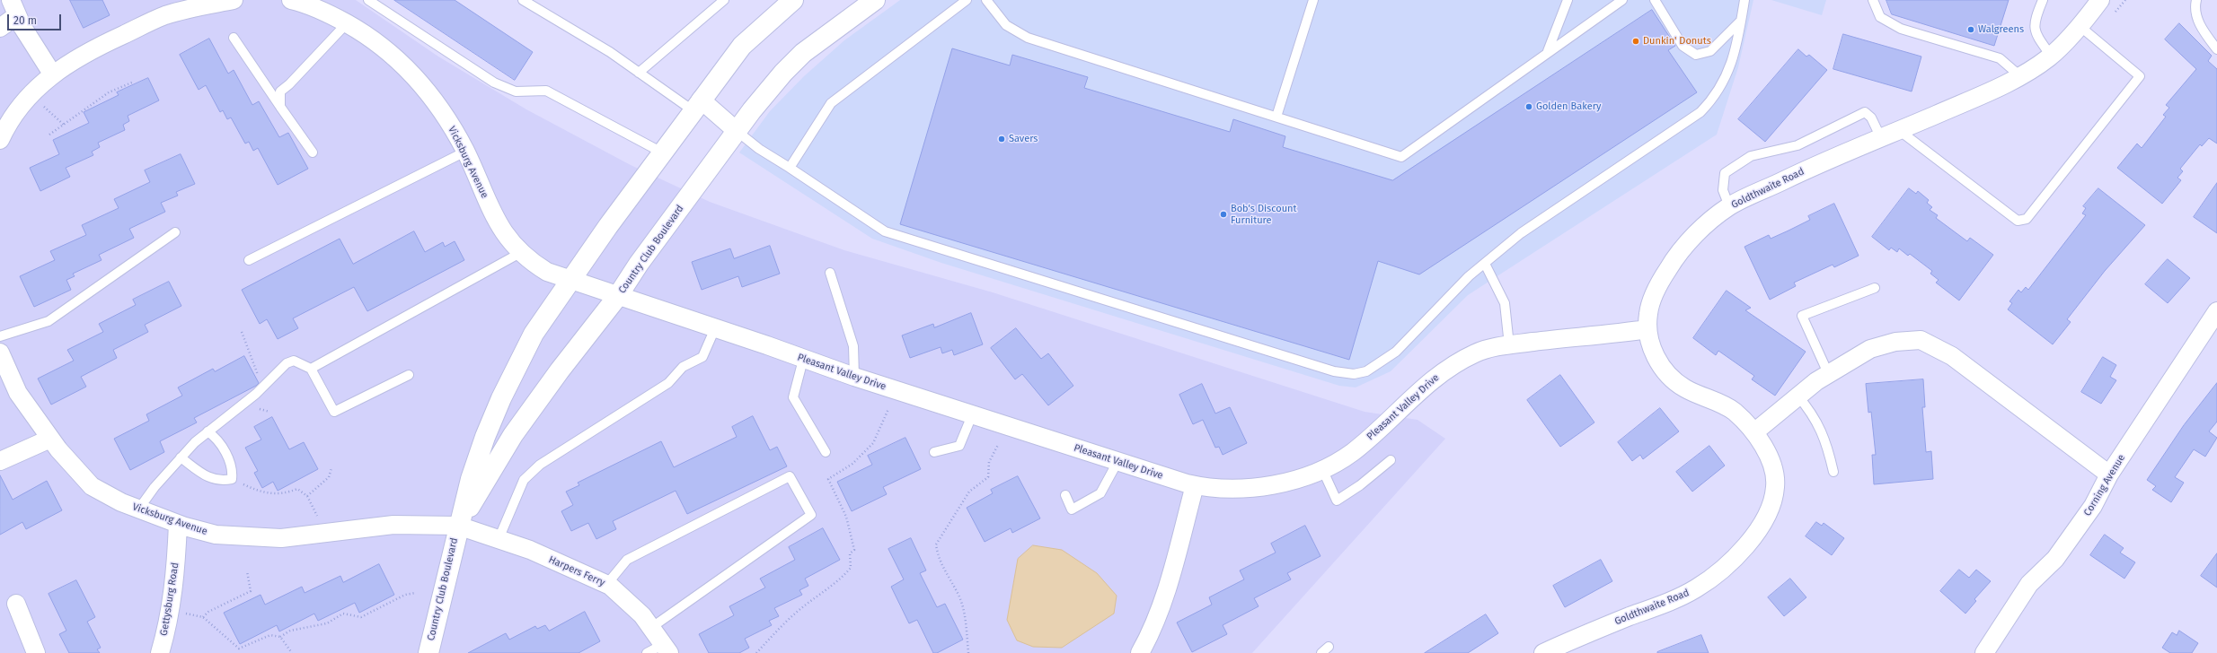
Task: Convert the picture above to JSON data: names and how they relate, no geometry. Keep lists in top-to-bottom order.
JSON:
{
  "streets": {
    "street": [
      "Vicksburg Avenue",
      "Goldthwaite Road",
      "Country Club Boulevard",
      "Pleasant Valley Drive",
      "Corning Avenue",
      "Harpers Ferry",
      "Gettysburg Road"
    ]
  },
  "crossings": [
    ["Vicksburg Avenue", "Country Club Boulevard"],
    ["Vicksburg Avenue", "Pleasant Valley Drive"],
    ["Vicksburg Avenue", "Harpers Ferry"],
    ["Vicksburg Avenue", "Gettysburg Road"],
    ["Goldthwaite Road", "Pleasant Valley Drive"],
    ["Country Club Boulevard", "Pleasant Valley Drive"],
    ["Country Club Boulevard", "Harpers Ferry"]
  ],
  "places": [
    "Walgreens",
    "Dunkin' Donuts",
    "Golden Bakery",
    "Savers",
    "Bob's Discount Furniture"
  ],
  "scale_bar": "20 m"
}
